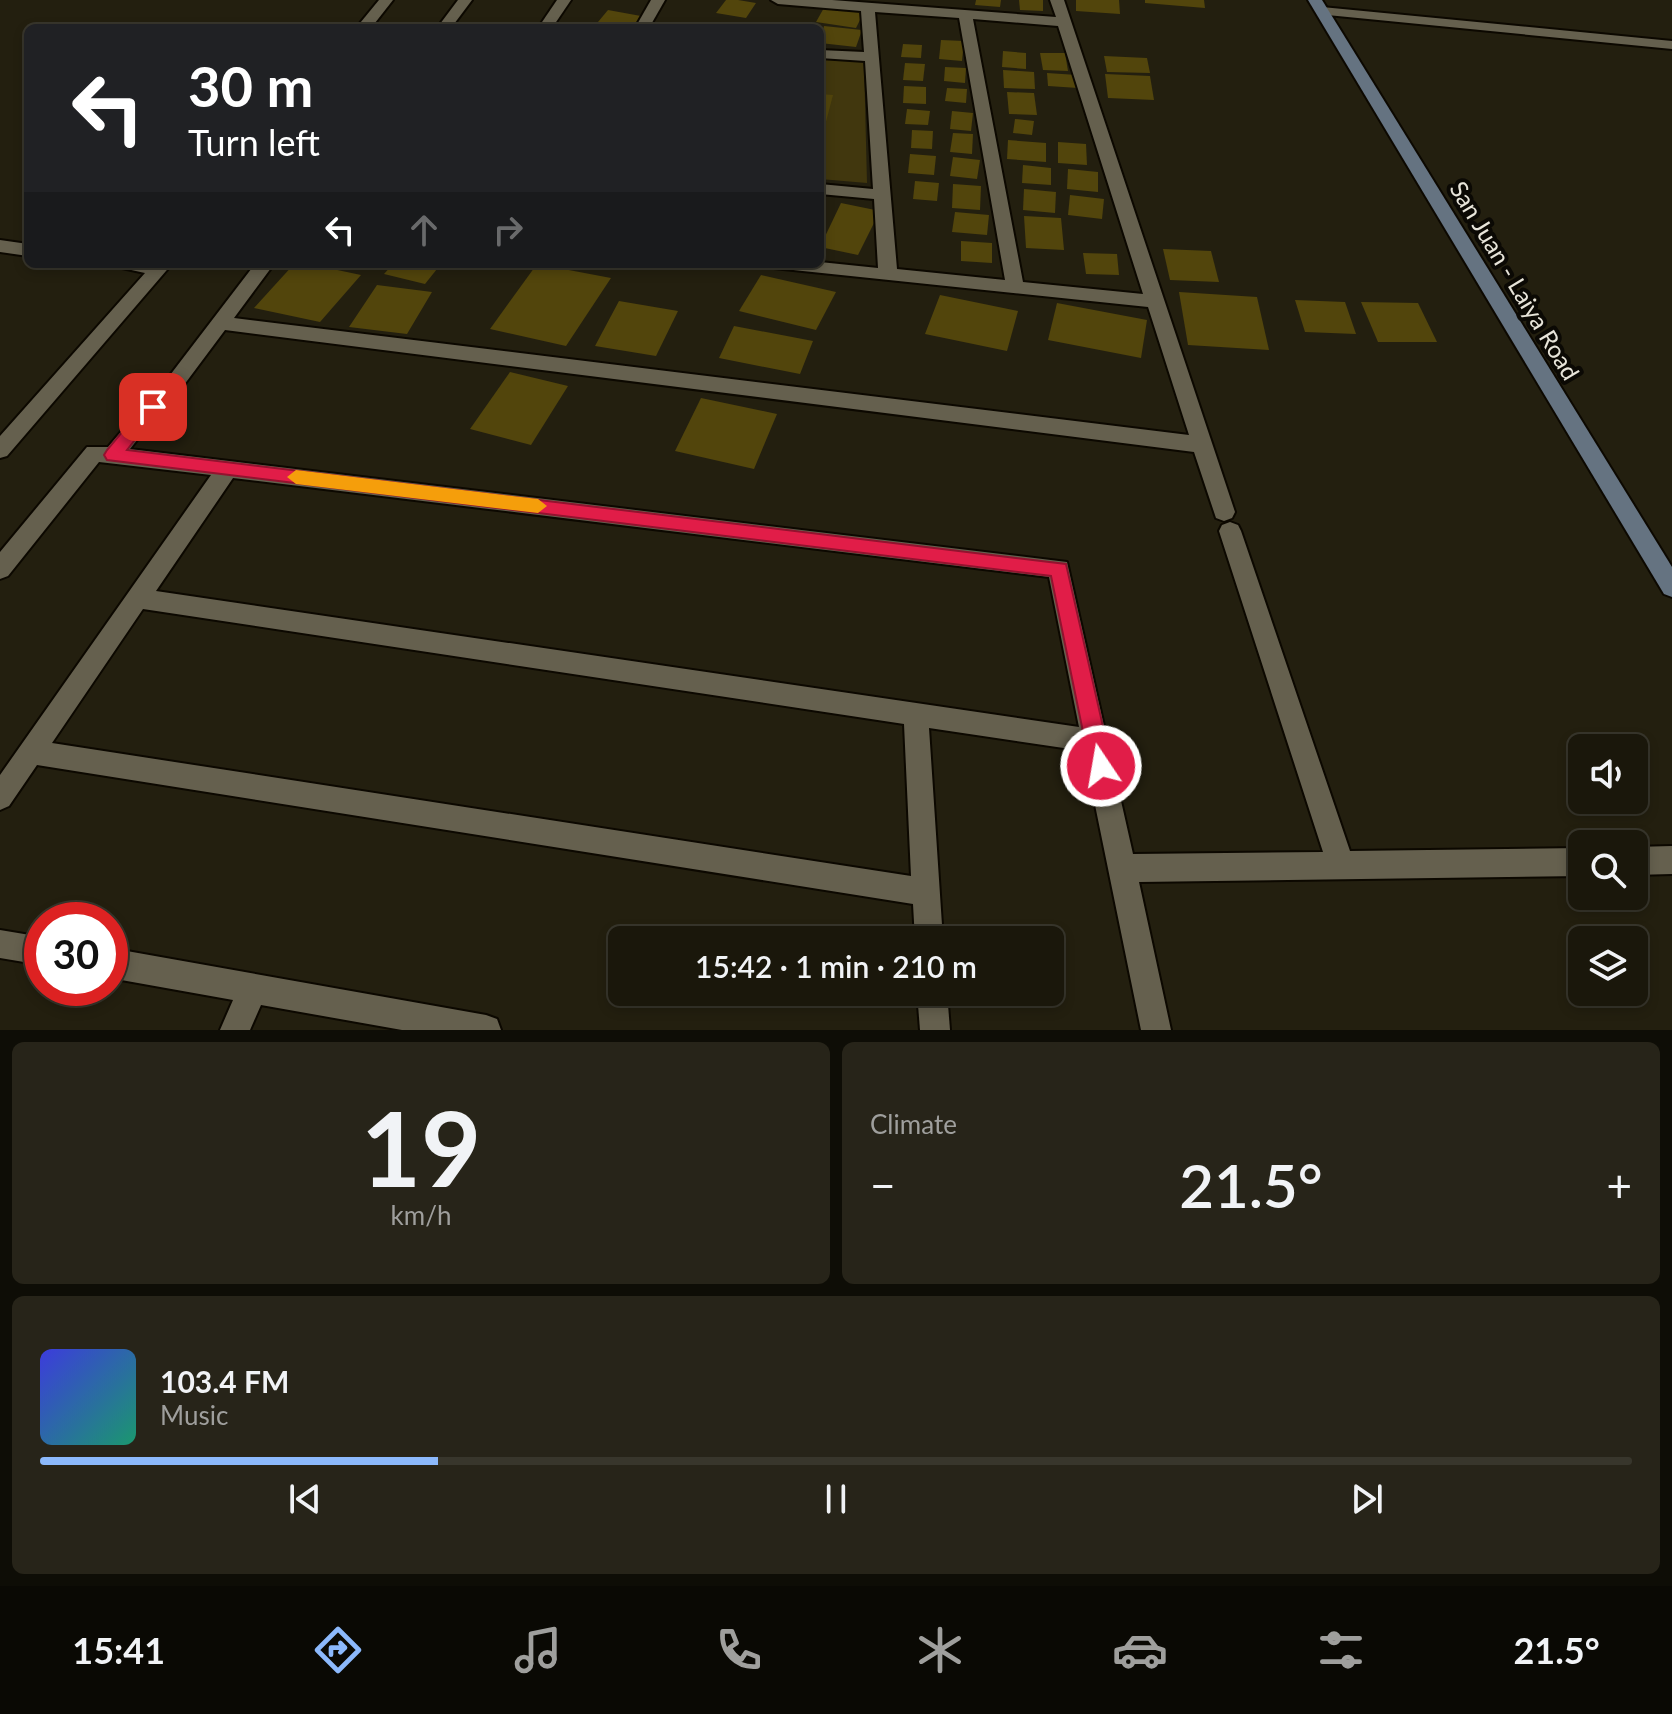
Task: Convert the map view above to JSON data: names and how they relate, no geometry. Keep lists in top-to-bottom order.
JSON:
{
  "streets": {
    "main road": ["San Juan - Laiya Road"]
  },
  "page": {
    "turn": ["30 m", "Turn left"],
    "limit": "30",
    "trip": "15:42 · 1 min · 210 m",
    "tile": [
      ["19", "km/h"],
      "Climate"
    ],
    "heat": ["−", "21.5°", "+"],
    "song": ["103.4 FM", "Music"],
    "tabs": ["15:41", "21.5°"]
  }
}
